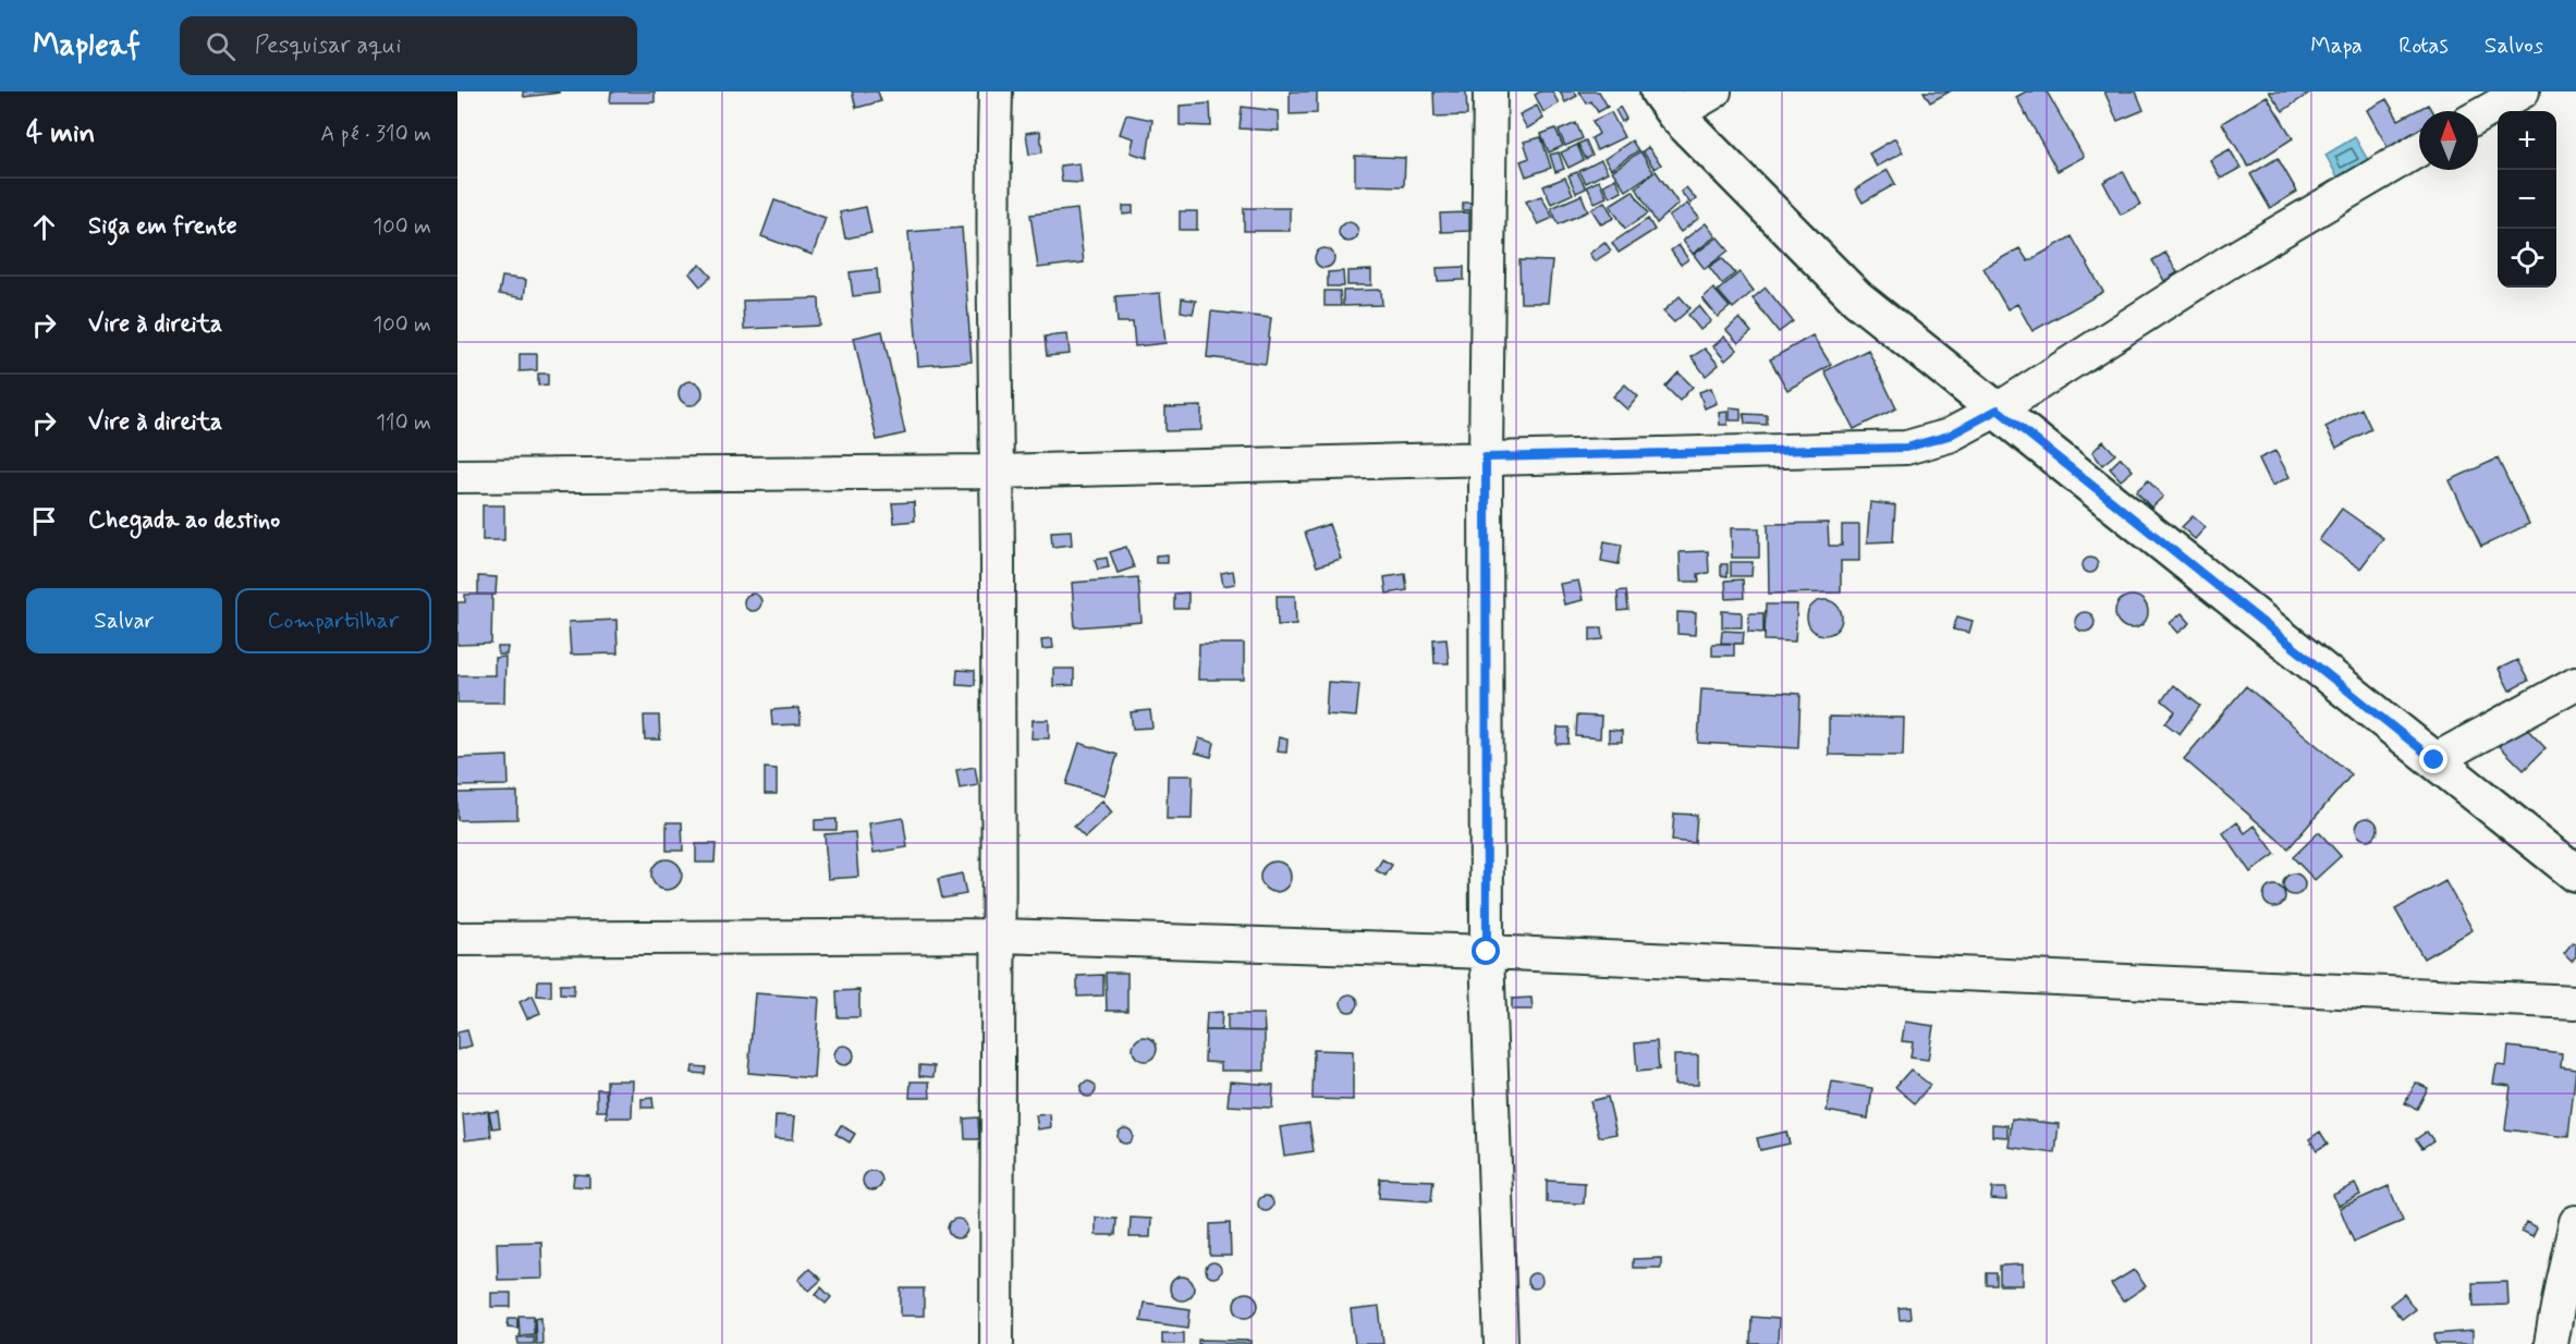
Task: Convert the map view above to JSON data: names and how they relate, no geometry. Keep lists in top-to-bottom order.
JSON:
{
  "north": "top",
  "page": {
    "header": "Mapleaf",
    "search": "Pesquisar aqui",
    "nav": ["Mapa", "Rotas", "Salvos"],
    "heading": ["4 min", "A pé · 310 m"],
    "map_buttons": ["+", "−"],
    "list": [
      ["Siga em frente", "100 m"],
      ["Vire à direita", "100 m"],
      ["Vire à direita", "110 m"],
      "Chegada ao destino"
    ],
    "buttons": ["Salvar", "Compartilhar"]
  }
}
